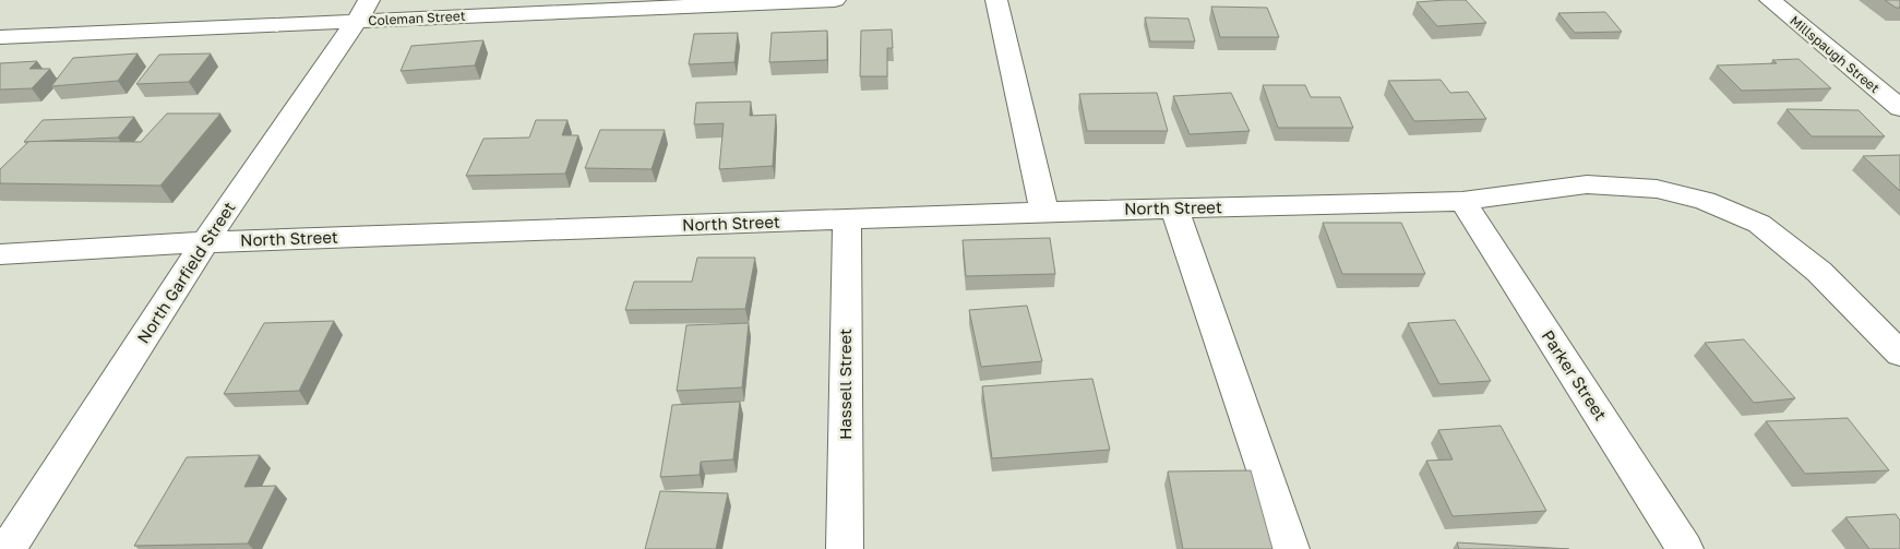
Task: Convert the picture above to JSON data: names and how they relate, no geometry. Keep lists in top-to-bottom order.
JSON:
{
  "streets": {
    "street": [
      "Coleman Street",
      "Millspaugh Street",
      "North Street",
      "North Garfield Street",
      "Parker Street",
      "Hassell Street"
    ]
  },
  "crossings": [
    ["Coleman Street", "North Garfield Street"],
    ["North Street", "North Garfield Street"],
    ["North Street", "Parker Street"],
    ["North Street", "Hassell Street"]
  ]
}
